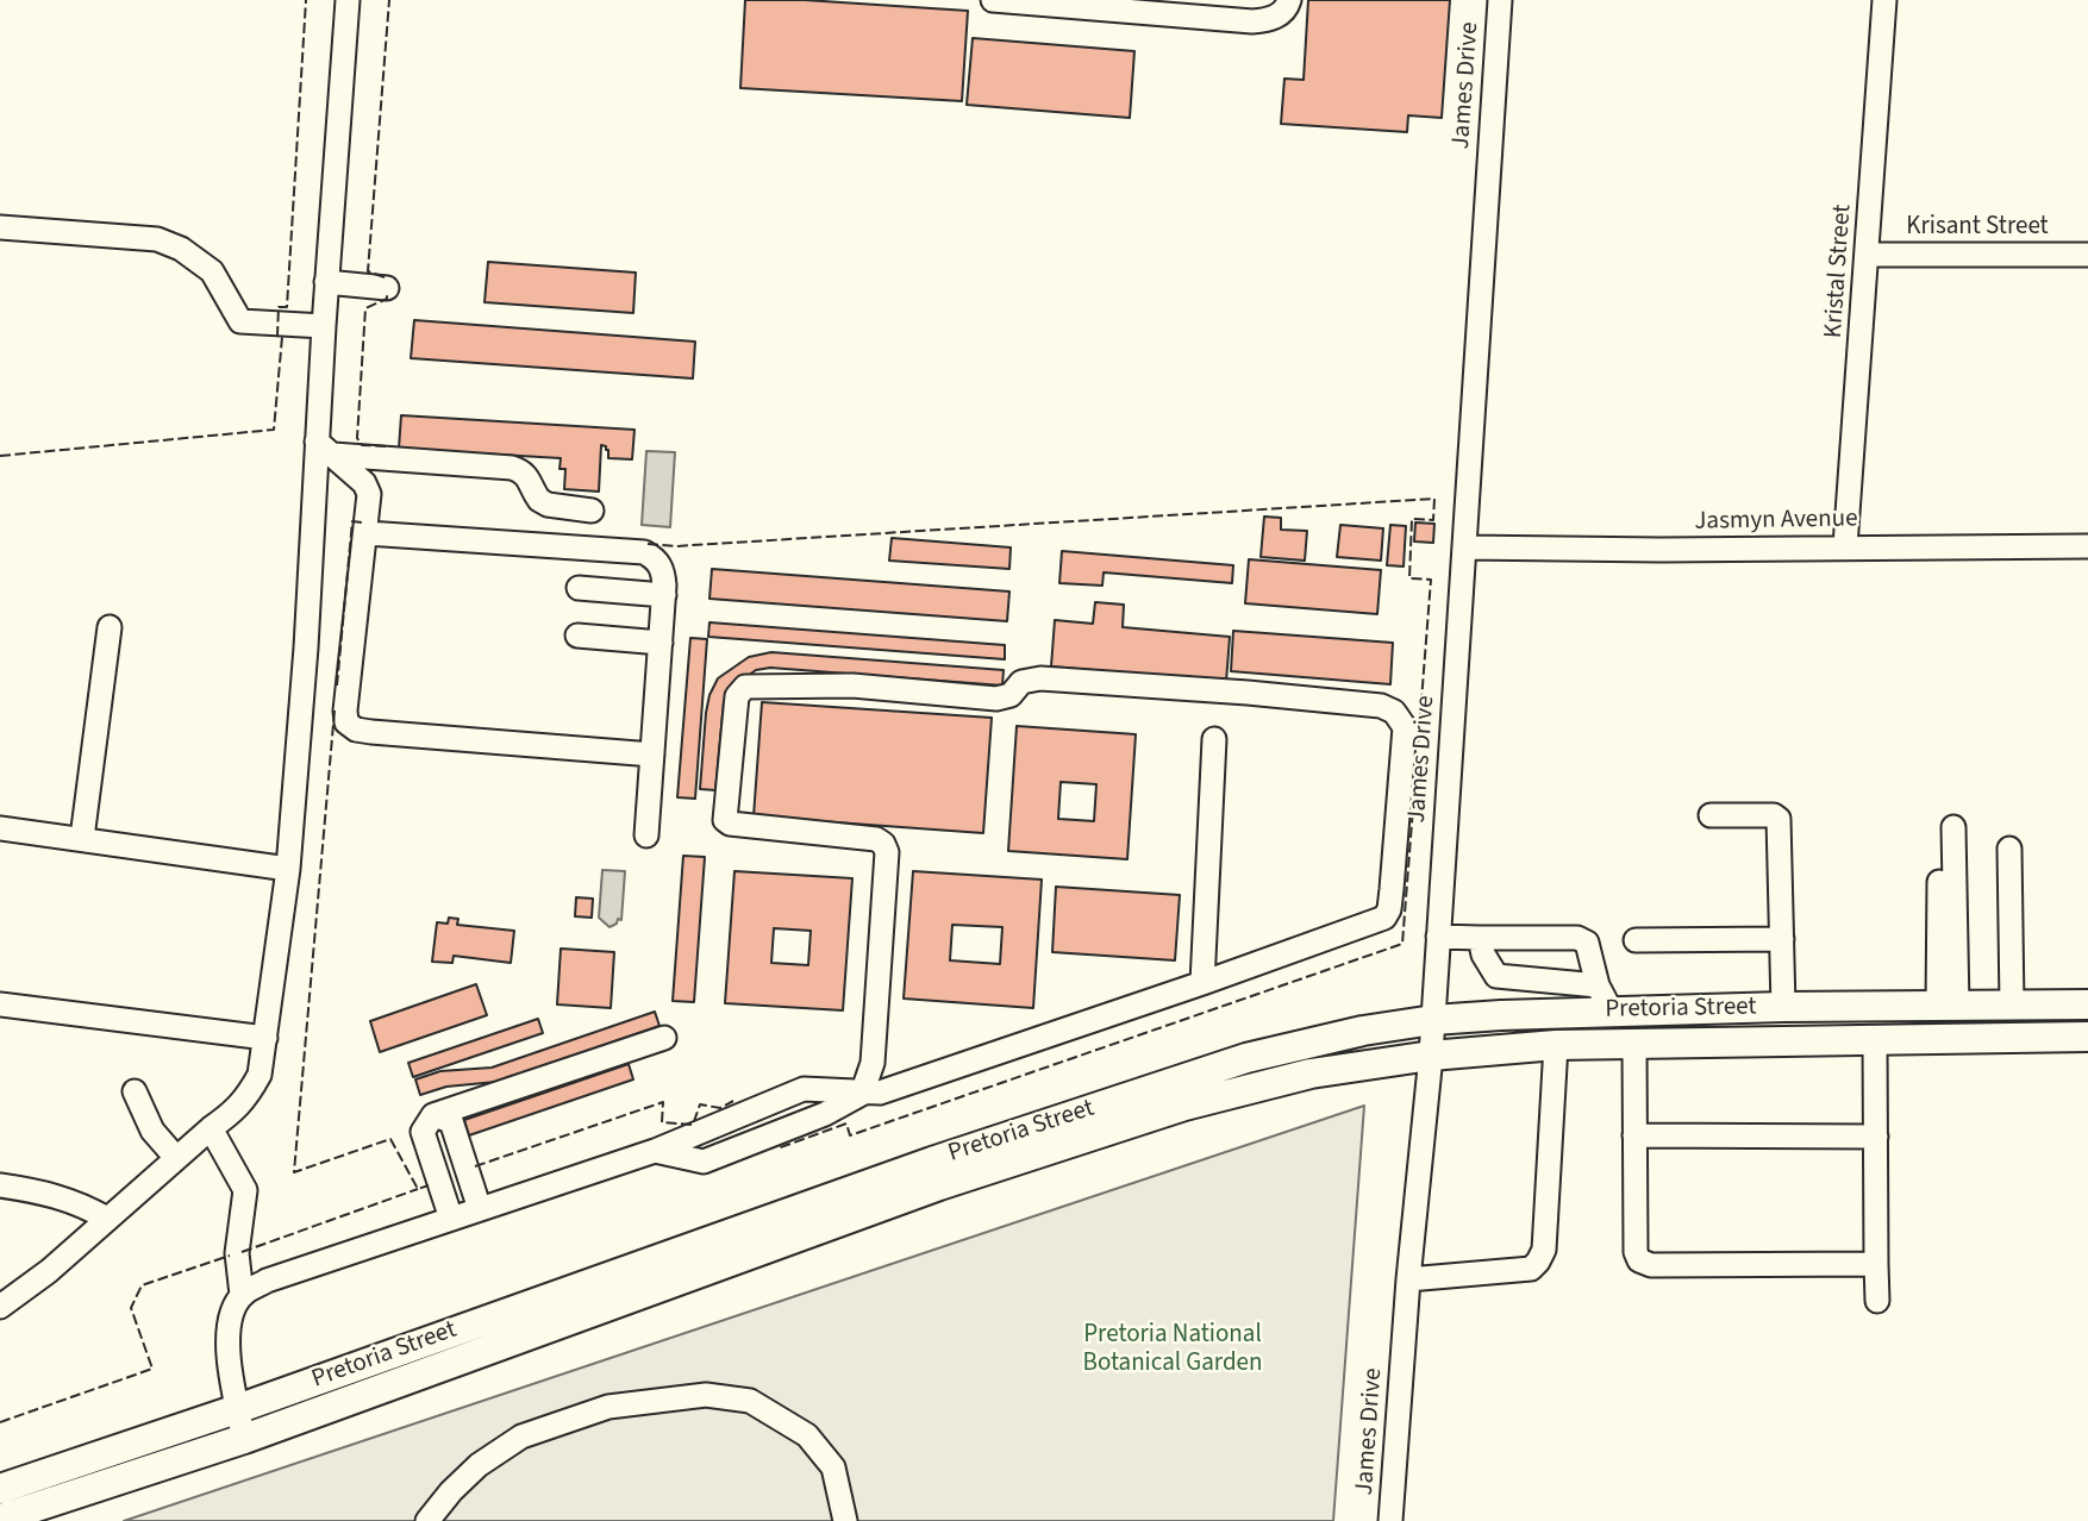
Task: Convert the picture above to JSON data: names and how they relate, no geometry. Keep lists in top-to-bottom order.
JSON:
{
  "streets": {
    "main road": ["Pretoria Street"],
    "street": [
      "James Drive",
      "Krisant Street",
      "Kristal Street",
      "Jasmyn Avenue"
    ]
  },
  "crossings": [
    ["James Drive", "Jasmyn Avenue"],
    ["James Drive", "Pretoria Street"],
    ["Krisant Street", "Kristal Street"],
    ["Kristal Street", "Jasmyn Avenue"]
  ],
  "parks": ["Pretoria National Botanical Garden"]
}
